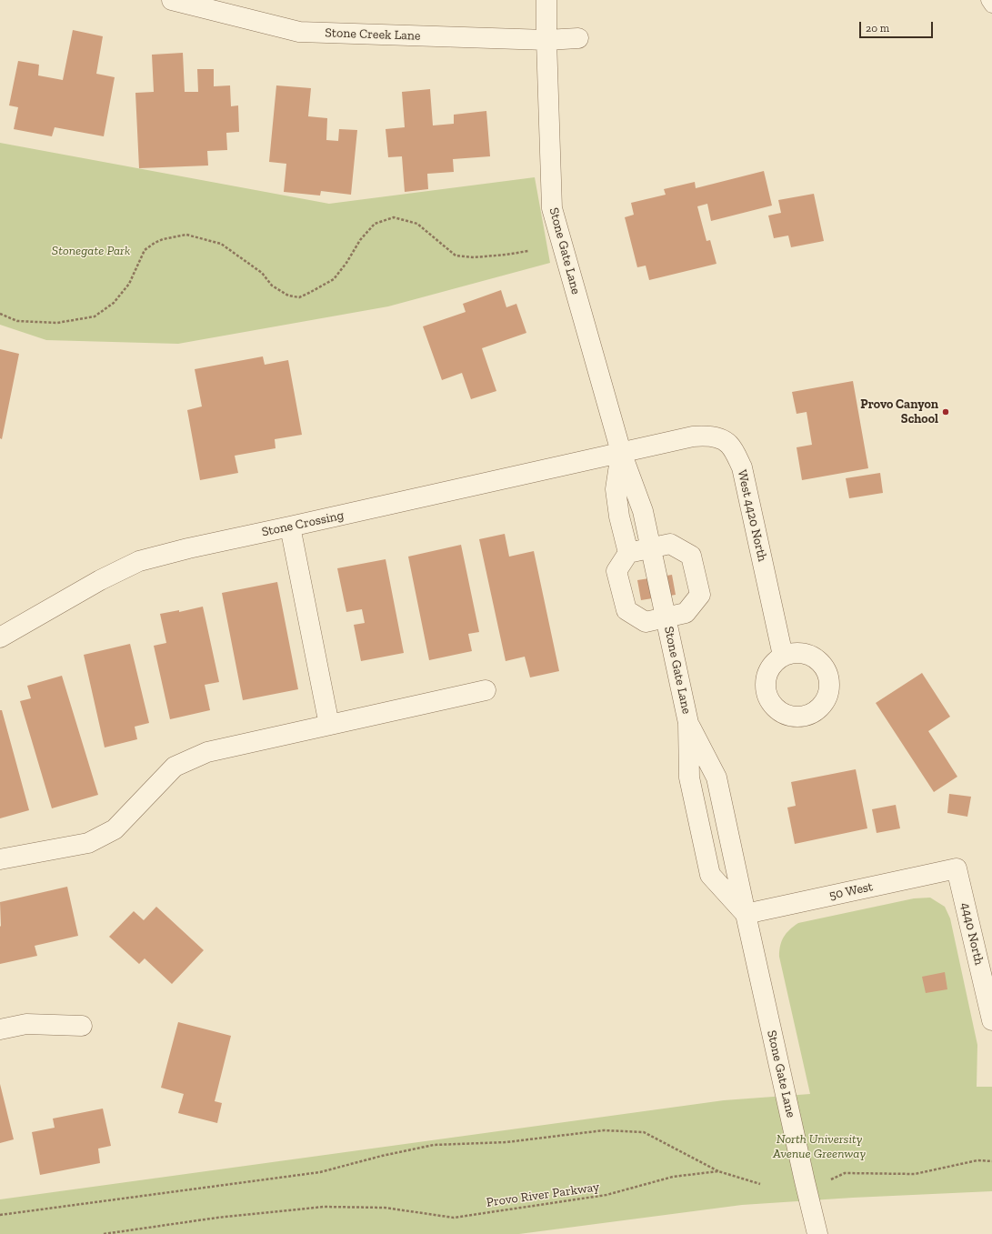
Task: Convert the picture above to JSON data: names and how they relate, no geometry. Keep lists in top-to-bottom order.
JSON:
{
  "streets": {
    "street": [
      "Stone Creek Lane",
      "Stone Gate Lane",
      "West 4420 North",
      "Stone Crossing",
      "50 West",
      "4440 North"
    ],
    "path": ["Provo River Parkway"]
  },
  "crossings": [
    ["Stone Creek Lane", "Stone Gate Lane"],
    ["Stone Gate Lane", "West 4420 North"],
    ["Stone Gate Lane", "Stone Crossing"],
    ["Stone Gate Lane", "50 West"],
    ["West 4420 North", "Stone Crossing"],
    ["50 West", "4440 North"]
  ],
  "parks": ["Stonegate Park", "North University Avenue Greenway"],
  "places": ["Provo Canyon School"],
  "scale_bar": "20 m"
}
